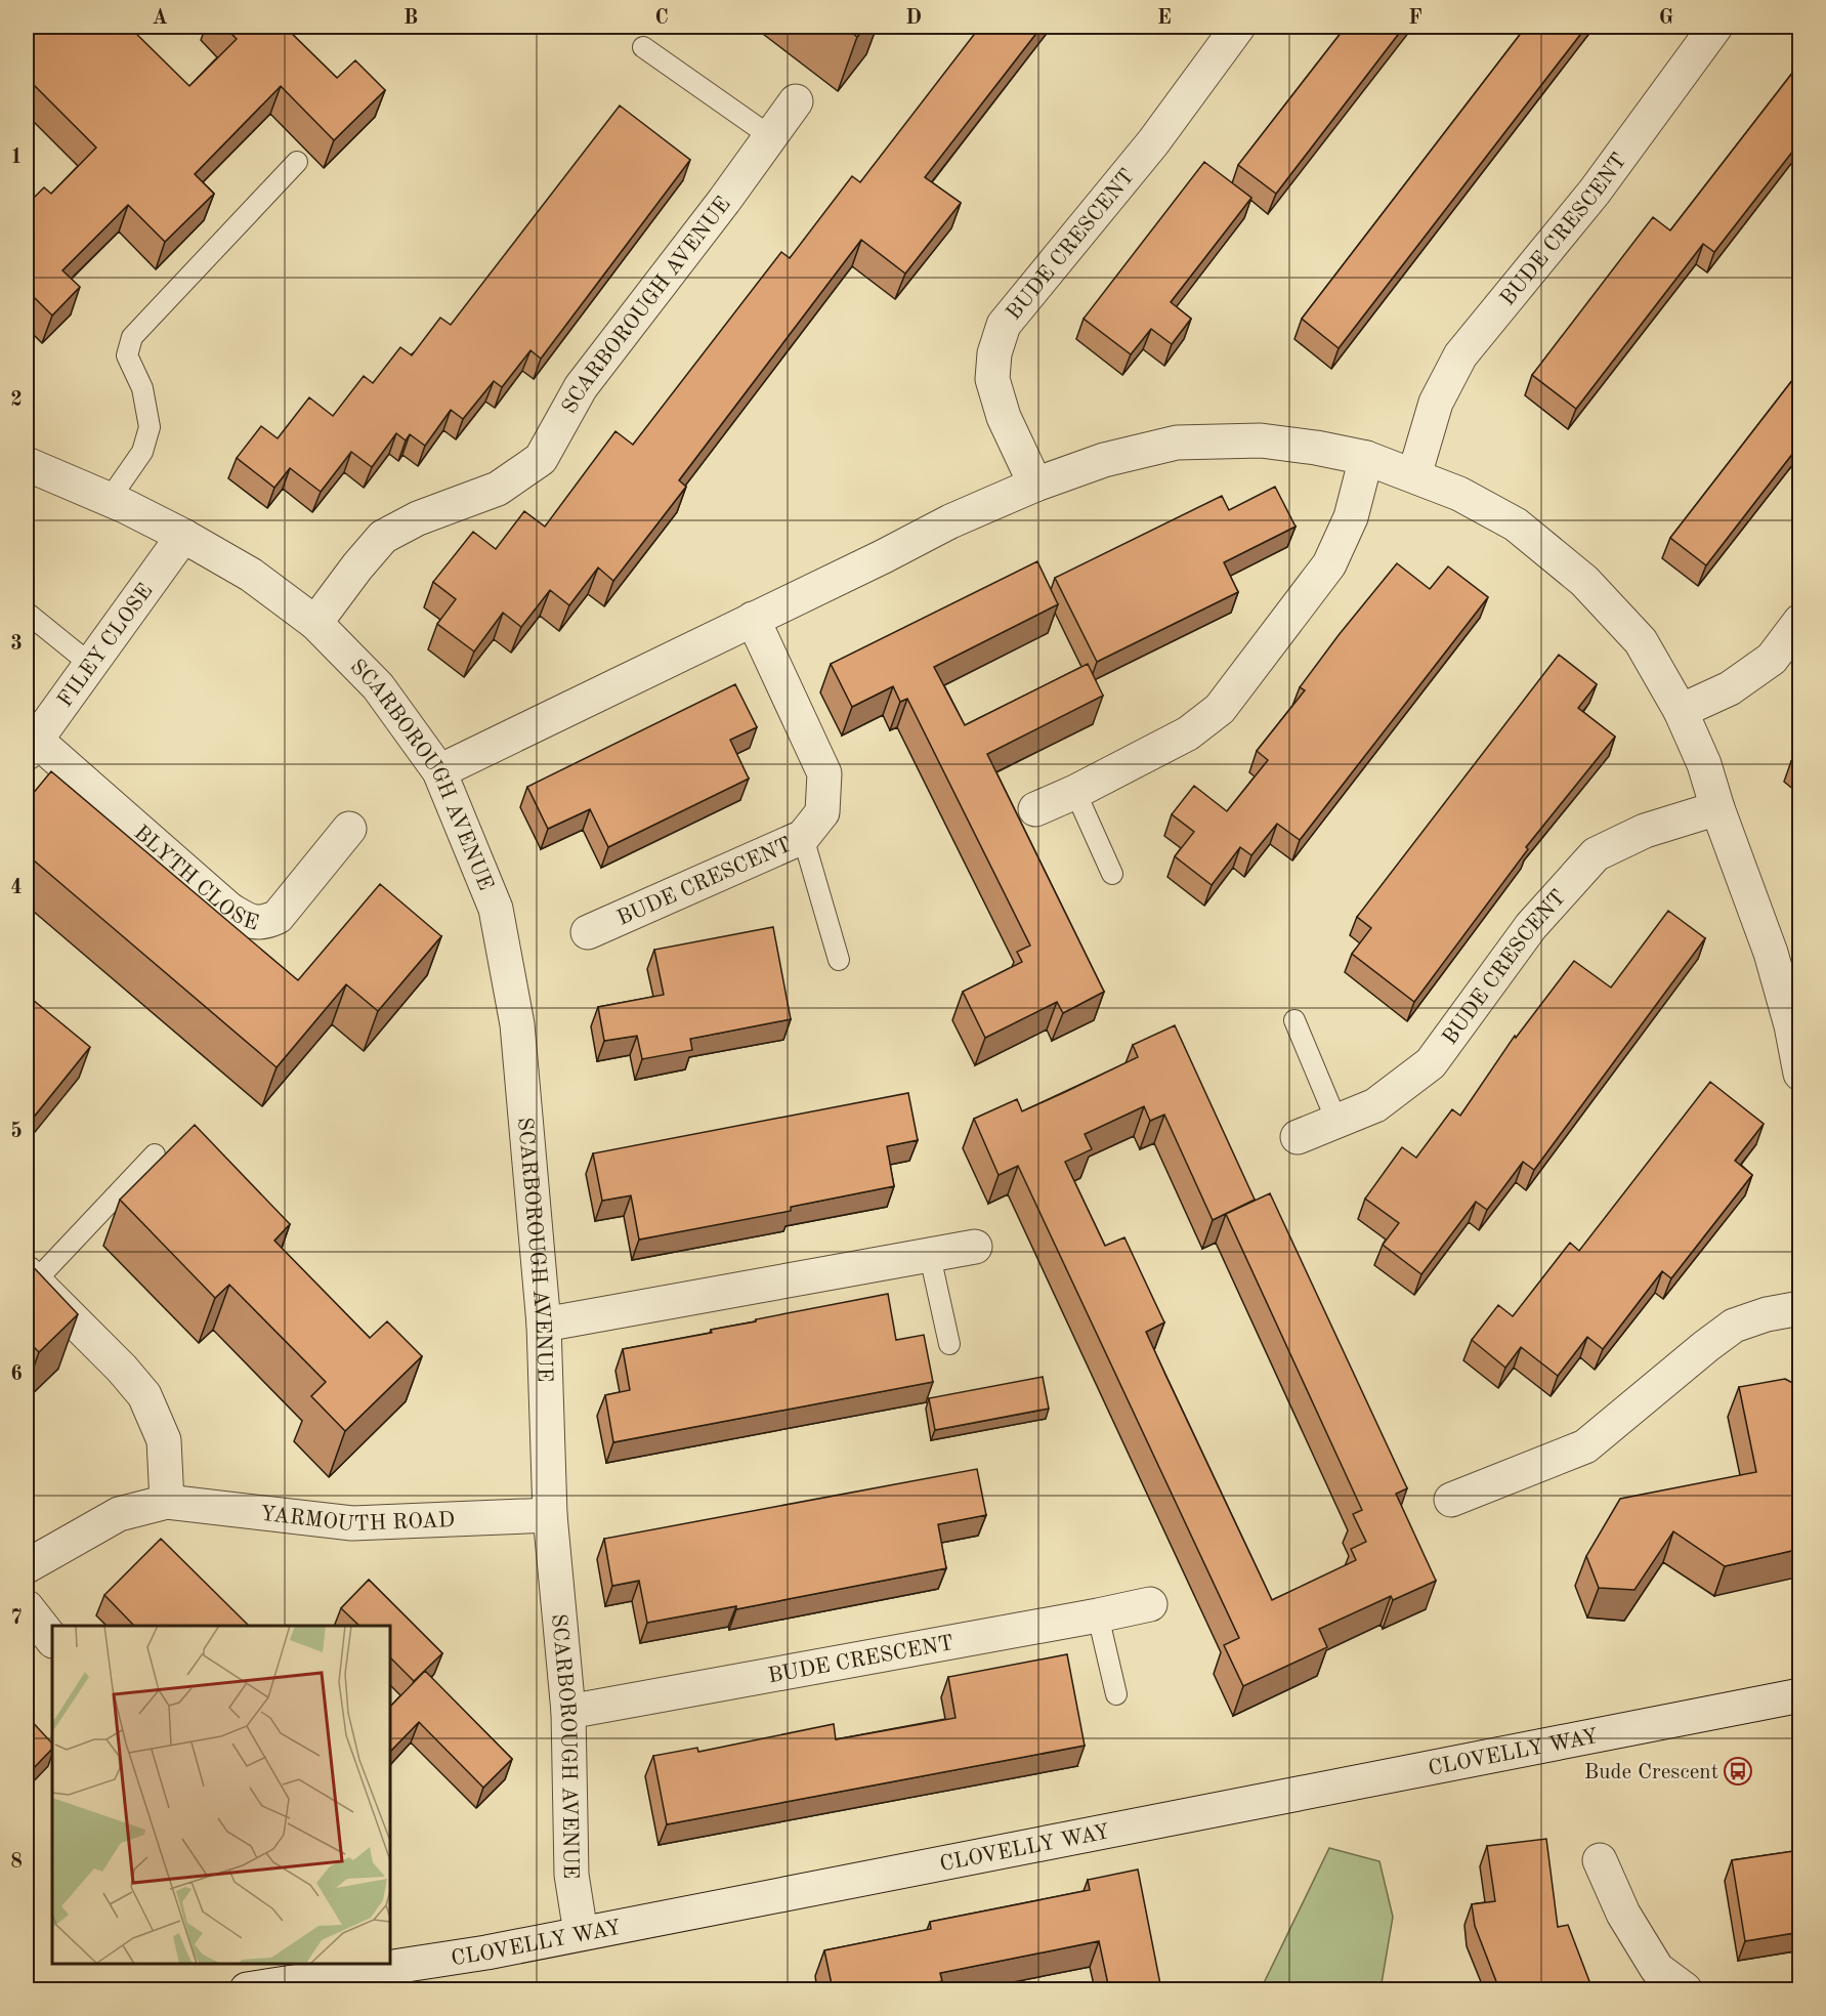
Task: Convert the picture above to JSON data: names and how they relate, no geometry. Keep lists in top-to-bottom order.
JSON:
{
  "streets": {
    "street": [
      "BUDE CRESCENT",
      "SCARBOROUGH AVENUE",
      "FILEY CLOSE",
      "BLYTH CLOSE",
      "YARMOUTH ROAD",
      "CLOVELLY WAY"
    ]
  },
  "crossings": [
    ["BUDE CRESCENT", "SCARBOROUGH AVENUE"],
    ["SCARBOROUGH AVENUE", "FILEY CLOSE"],
    ["SCARBOROUGH AVENUE", "YARMOUTH ROAD"],
    ["SCARBOROUGH AVENUE", "CLOVELLY WAY"],
    ["FILEY CLOSE", "BLYTH CLOSE"]
  ],
  "places": {
    "bus stop": ["Bude Crescent"]
  },
  "grid": {
    "columns": [
      "A",
      "B",
      "C",
      "D",
      "E",
      "F",
      "G"
    ],
    "rows": [
      "1",
      "2",
      "3",
      "4",
      "5",
      "6",
      "7",
      "8"
    ]
  }
}
